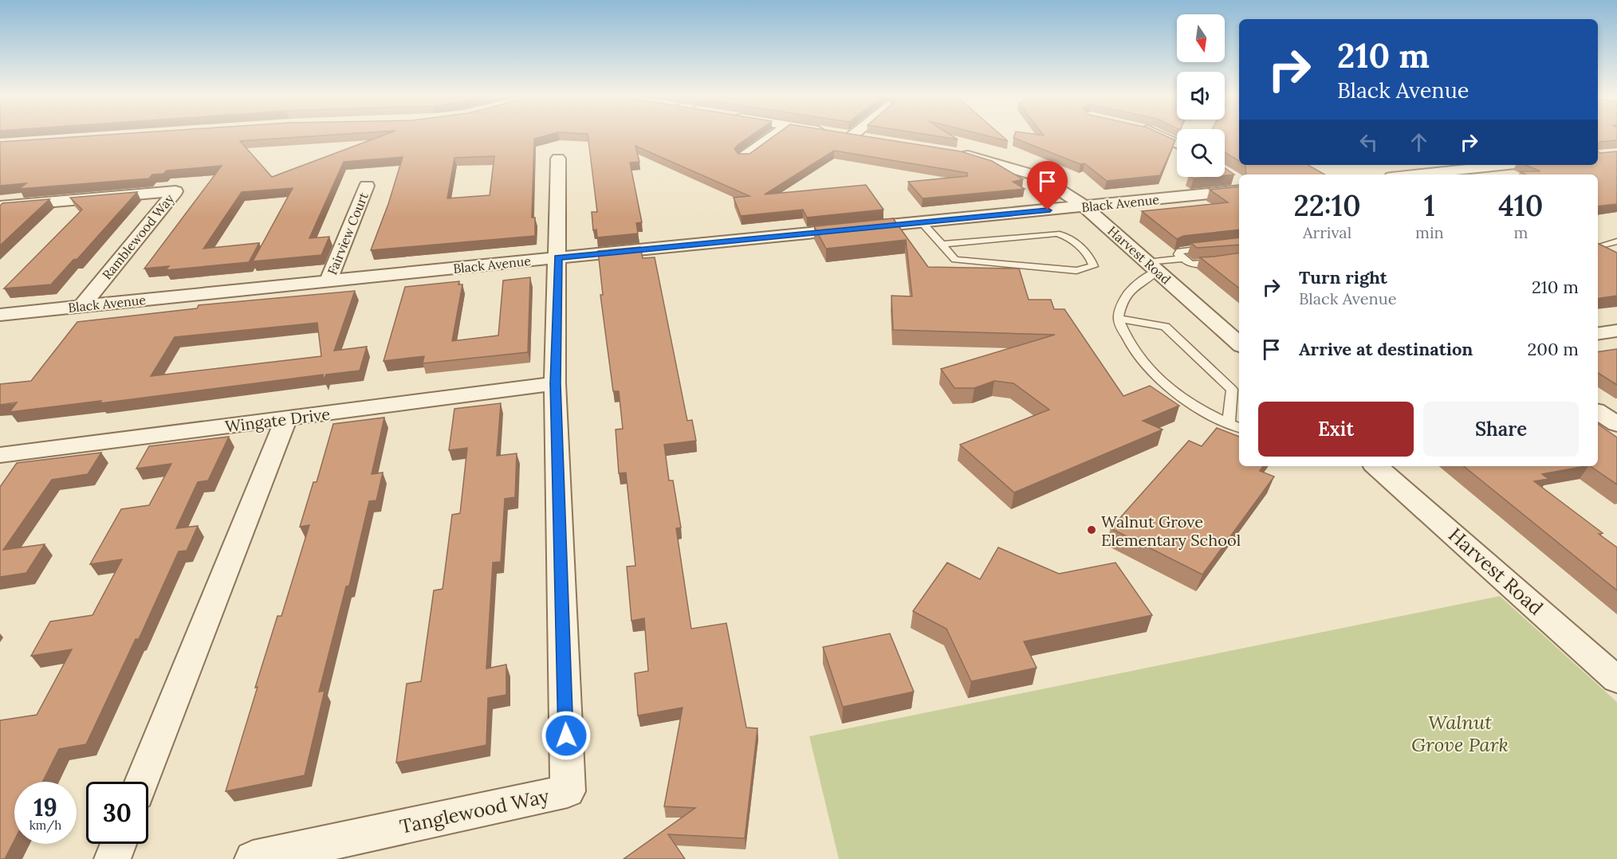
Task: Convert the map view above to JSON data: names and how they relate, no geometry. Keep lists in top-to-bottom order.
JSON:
{
  "streets": {
    "street": [
      "Black Avenue",
      "Fairview Court",
      "Ramblewood Way",
      "Harvest Road",
      "Wingate Drive",
      "Tanglewood Way"
    ]
  },
  "crossings": [
    ["Black Avenue", "Fairview Court"],
    ["Black Avenue", "Ramblewood Way"],
    ["Black Avenue", "Harvest Road"],
    ["Black Avenue", "Tanglewood Way"],
    ["Wingate Drive", "Tanglewood Way"]
  ],
  "parks": ["Walnut Grove Park"],
  "places": ["Walnut Grove Elementary School"],
  "north": "bottom",
  "page": {
    "turn": ["210 m", "Black Avenue"],
    "eta": [
      "22:10",
      "Arrival",
      "1",
      "min",
      "410",
      "m"
    ],
    "list": [
      {
        "name": "Turn right",
        "note": "Black Avenue",
        "value": "210 m"
      },
      {
        "name": "Arrive at destination",
        "value": "200 m"
      }
    ],
    "buttons": ["Exit", "Share"],
    "speed": "19 km/h",
    "limit": "30"
  }
}
